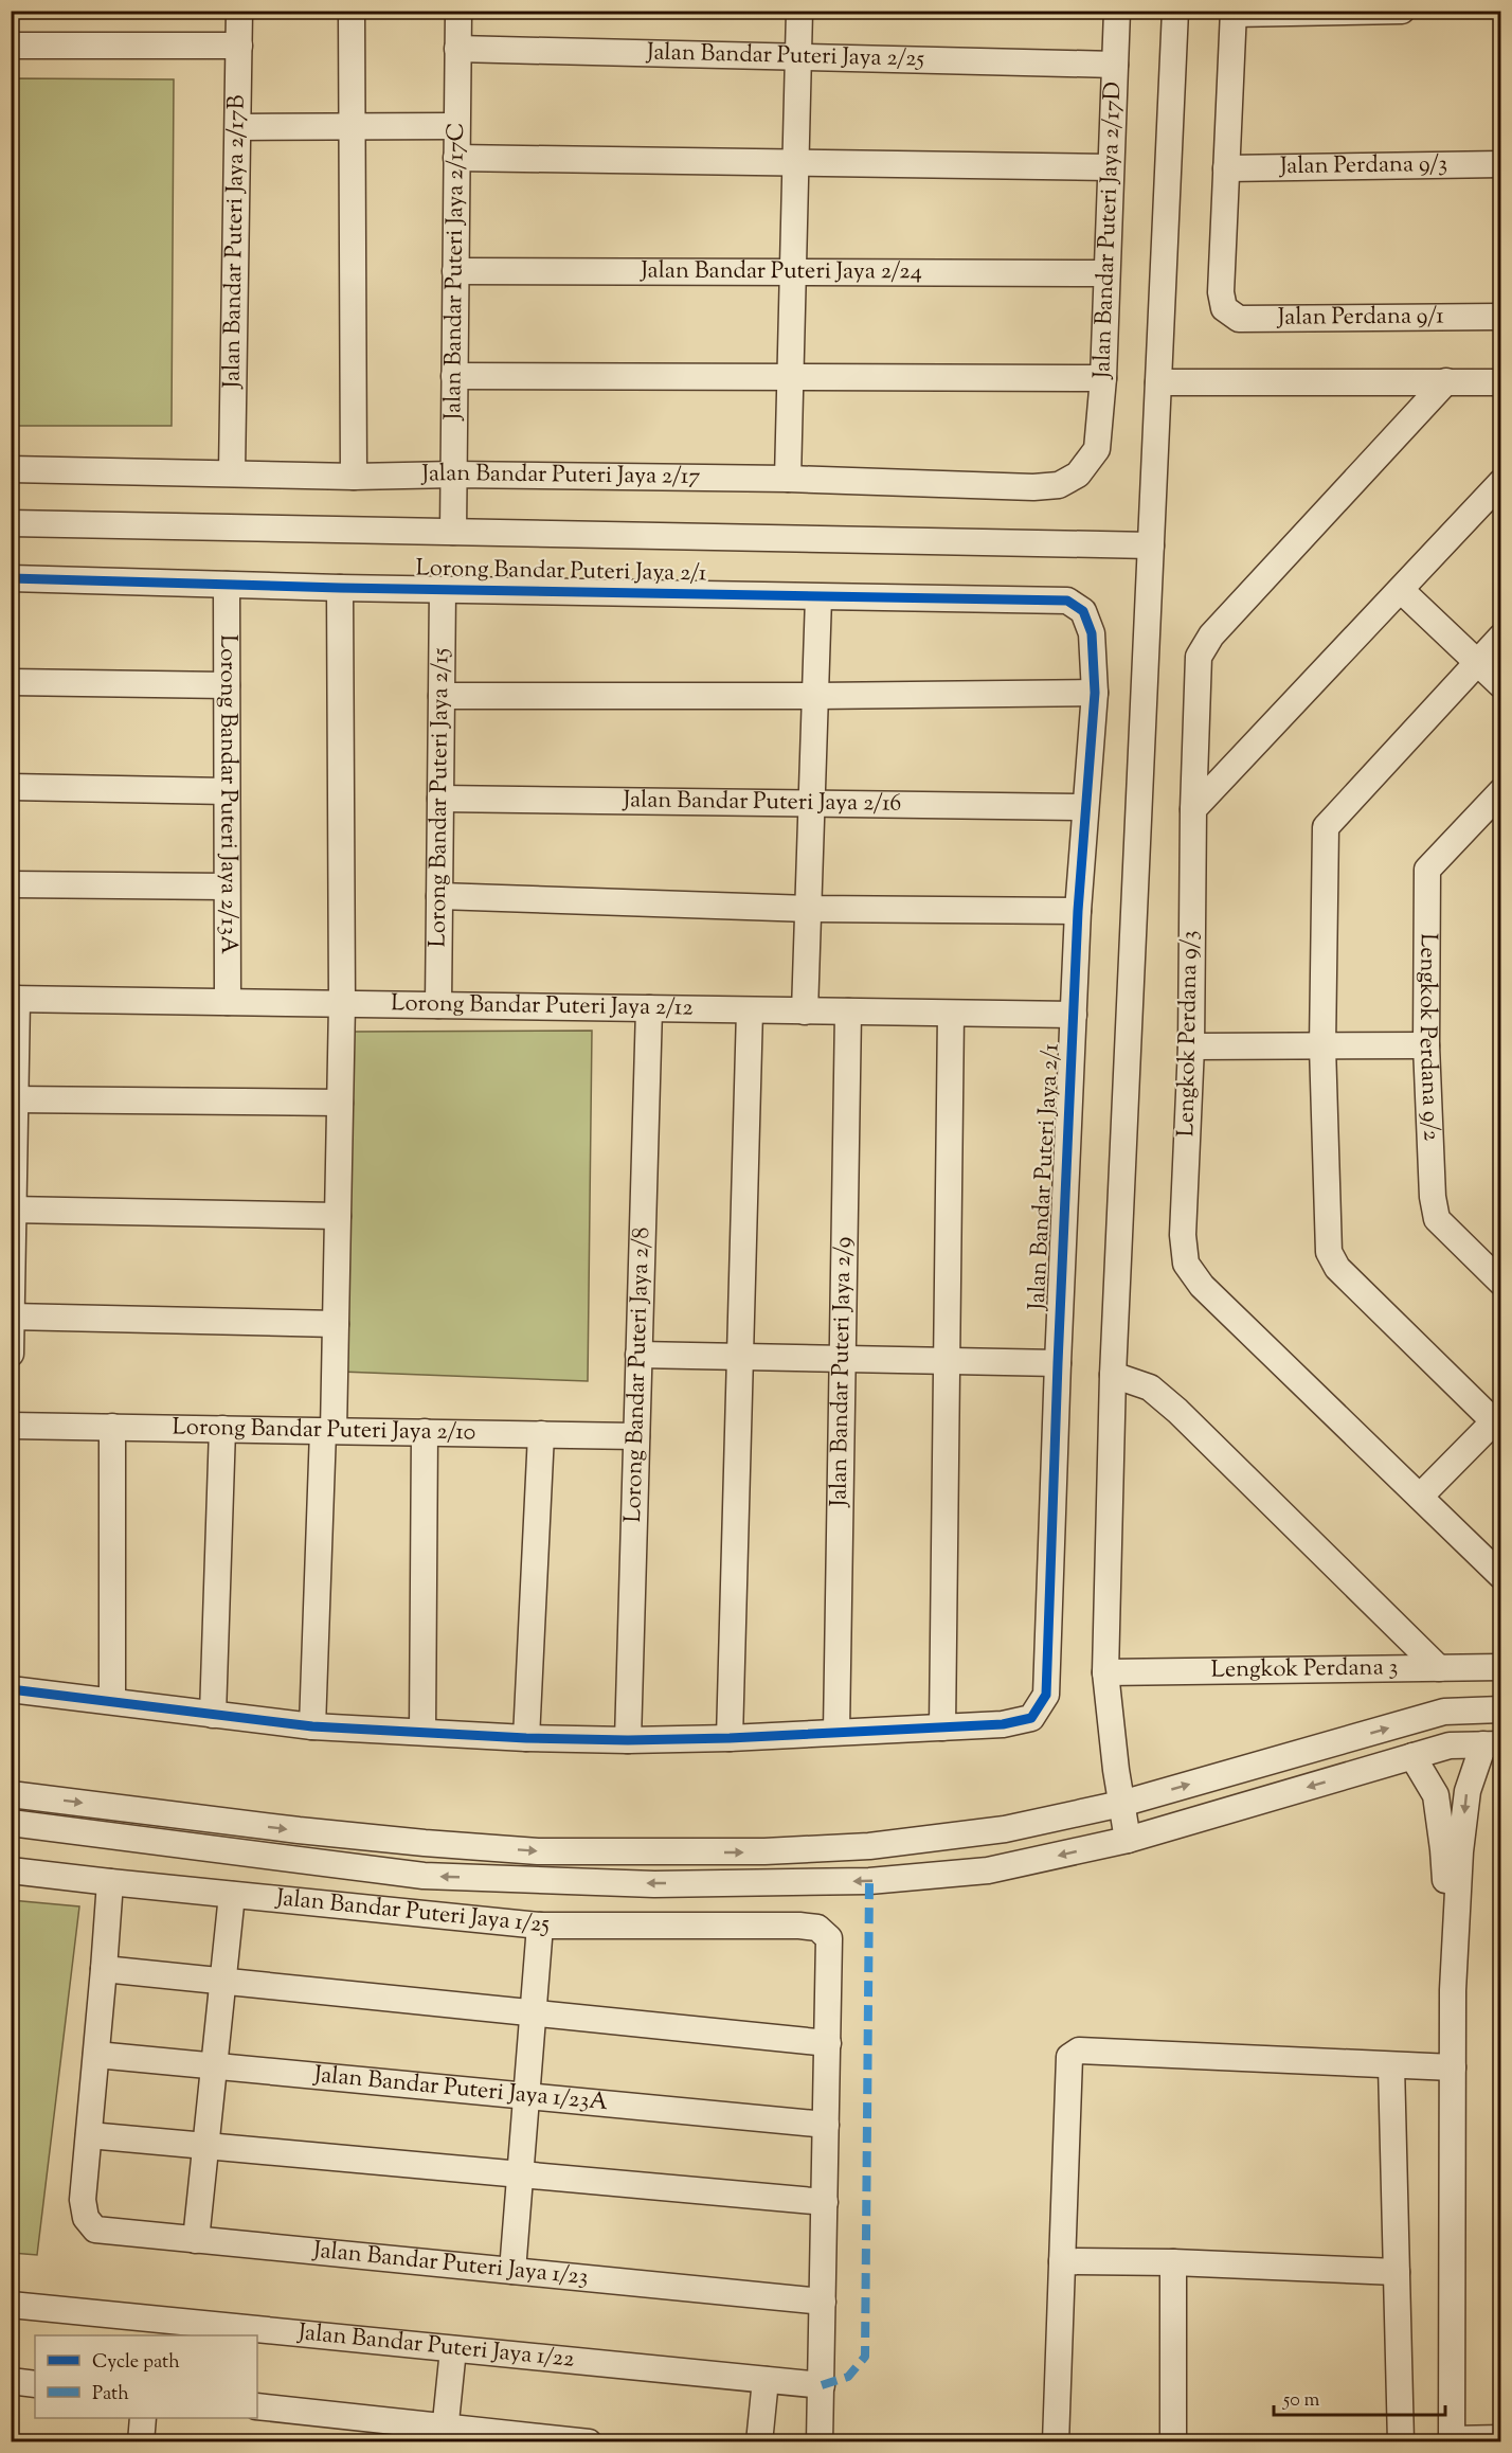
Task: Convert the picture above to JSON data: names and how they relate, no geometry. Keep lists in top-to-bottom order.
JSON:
{
  "streets": {
    "street": [
      "Jalan Bandar Puteri Jaya 2/25",
      "Jalan Perdana 9/3",
      "Jalan Bandar Puteri Jaya 2/17D",
      "Jalan Bandar Puteri Jaya 2/17B",
      "Jalan Bandar Puteri Jaya 2/17C",
      "Jalan Bandar Puteri Jaya 2/24",
      "Jalan Perdana 9/1",
      "Jalan Bandar Puteri Jaya 2/17",
      "Lorong Bandar Puteri Jaya 2/1",
      "Lorong Bandar Puteri Jaya 2/13A",
      "Lorong Bandar Puteri Jaya 2/15",
      "Jalan Bandar Puteri Jaya 2/16",
      "Lorong Bandar Puteri Jaya 2/12",
      "Lengkok Perdana 9/3",
      "Lengkok Perdana 9/2",
      "Jalan Bandar Puteri Jaya 2/1",
      "Jalan Bandar Puteri Jaya 2/9",
      "Lorong Bandar Puteri Jaya 2/8",
      "Lorong Bandar Puteri Jaya 2/10",
      "Lengkok Perdana 3",
      "Jalan Bandar Puteri Jaya 1/25",
      "Jalan Bandar Puteri Jaya 1/23A",
      "Jalan Bandar Puteri Jaya 1/23",
      "Jalan Bandar Puteri Jaya 1/22"
    ]
  },
  "crossings": [
    ["Jalan Bandar Puteri Jaya 2/25", "Jalan Bandar Puteri Jaya 2/17D"],
    ["Jalan Bandar Puteri Jaya 2/25", "Jalan Bandar Puteri Jaya 2/17C"],
    ["Jalan Perdana 9/3", "Jalan Perdana 9/1"],
    ["Jalan Bandar Puteri Jaya 2/17D", "Jalan Bandar Puteri Jaya 2/24"],
    ["Jalan Bandar Puteri Jaya 2/17D", "Jalan Bandar Puteri Jaya 2/17"],
    ["Jalan Bandar Puteri Jaya 2/17B", "Jalan Bandar Puteri Jaya 2/17"],
    ["Jalan Bandar Puteri Jaya 2/17C", "Jalan Bandar Puteri Jaya 2/24"],
    ["Jalan Bandar Puteri Jaya 2/17C", "Jalan Bandar Puteri Jaya 2/17"],
    ["Lorong Bandar Puteri Jaya 2/1", "Lorong Bandar Puteri Jaya 2/13A"],
    ["Lorong Bandar Puteri Jaya 2/1", "Lorong Bandar Puteri Jaya 2/15"],
    ["Lorong Bandar Puteri Jaya 2/1", "Jalan Bandar Puteri Jaya 2/1"],
    ["Lorong Bandar Puteri Jaya 2/13A", "Lorong Bandar Puteri Jaya 2/12"],
    ["Lorong Bandar Puteri Jaya 2/15", "Jalan Bandar Puteri Jaya 2/16"],
    ["Lorong Bandar Puteri Jaya 2/15", "Lorong Bandar Puteri Jaya 2/12"],
    ["Jalan Bandar Puteri Jaya 2/16", "Jalan Bandar Puteri Jaya 2/1"],
    ["Lorong Bandar Puteri Jaya 2/12", "Jalan Bandar Puteri Jaya 2/1"],
    ["Lorong Bandar Puteri Jaya 2/12", "Jalan Bandar Puteri Jaya 2/9"],
    ["Lorong Bandar Puteri Jaya 2/12", "Lorong Bandar Puteri Jaya 2/8"],
    ["Lorong Bandar Puteri Jaya 2/8", "Lorong Bandar Puteri Jaya 2/10"]
  ],
  "legend": ["Cycle path", "Path"],
  "scale_bar": "50 m"
}
